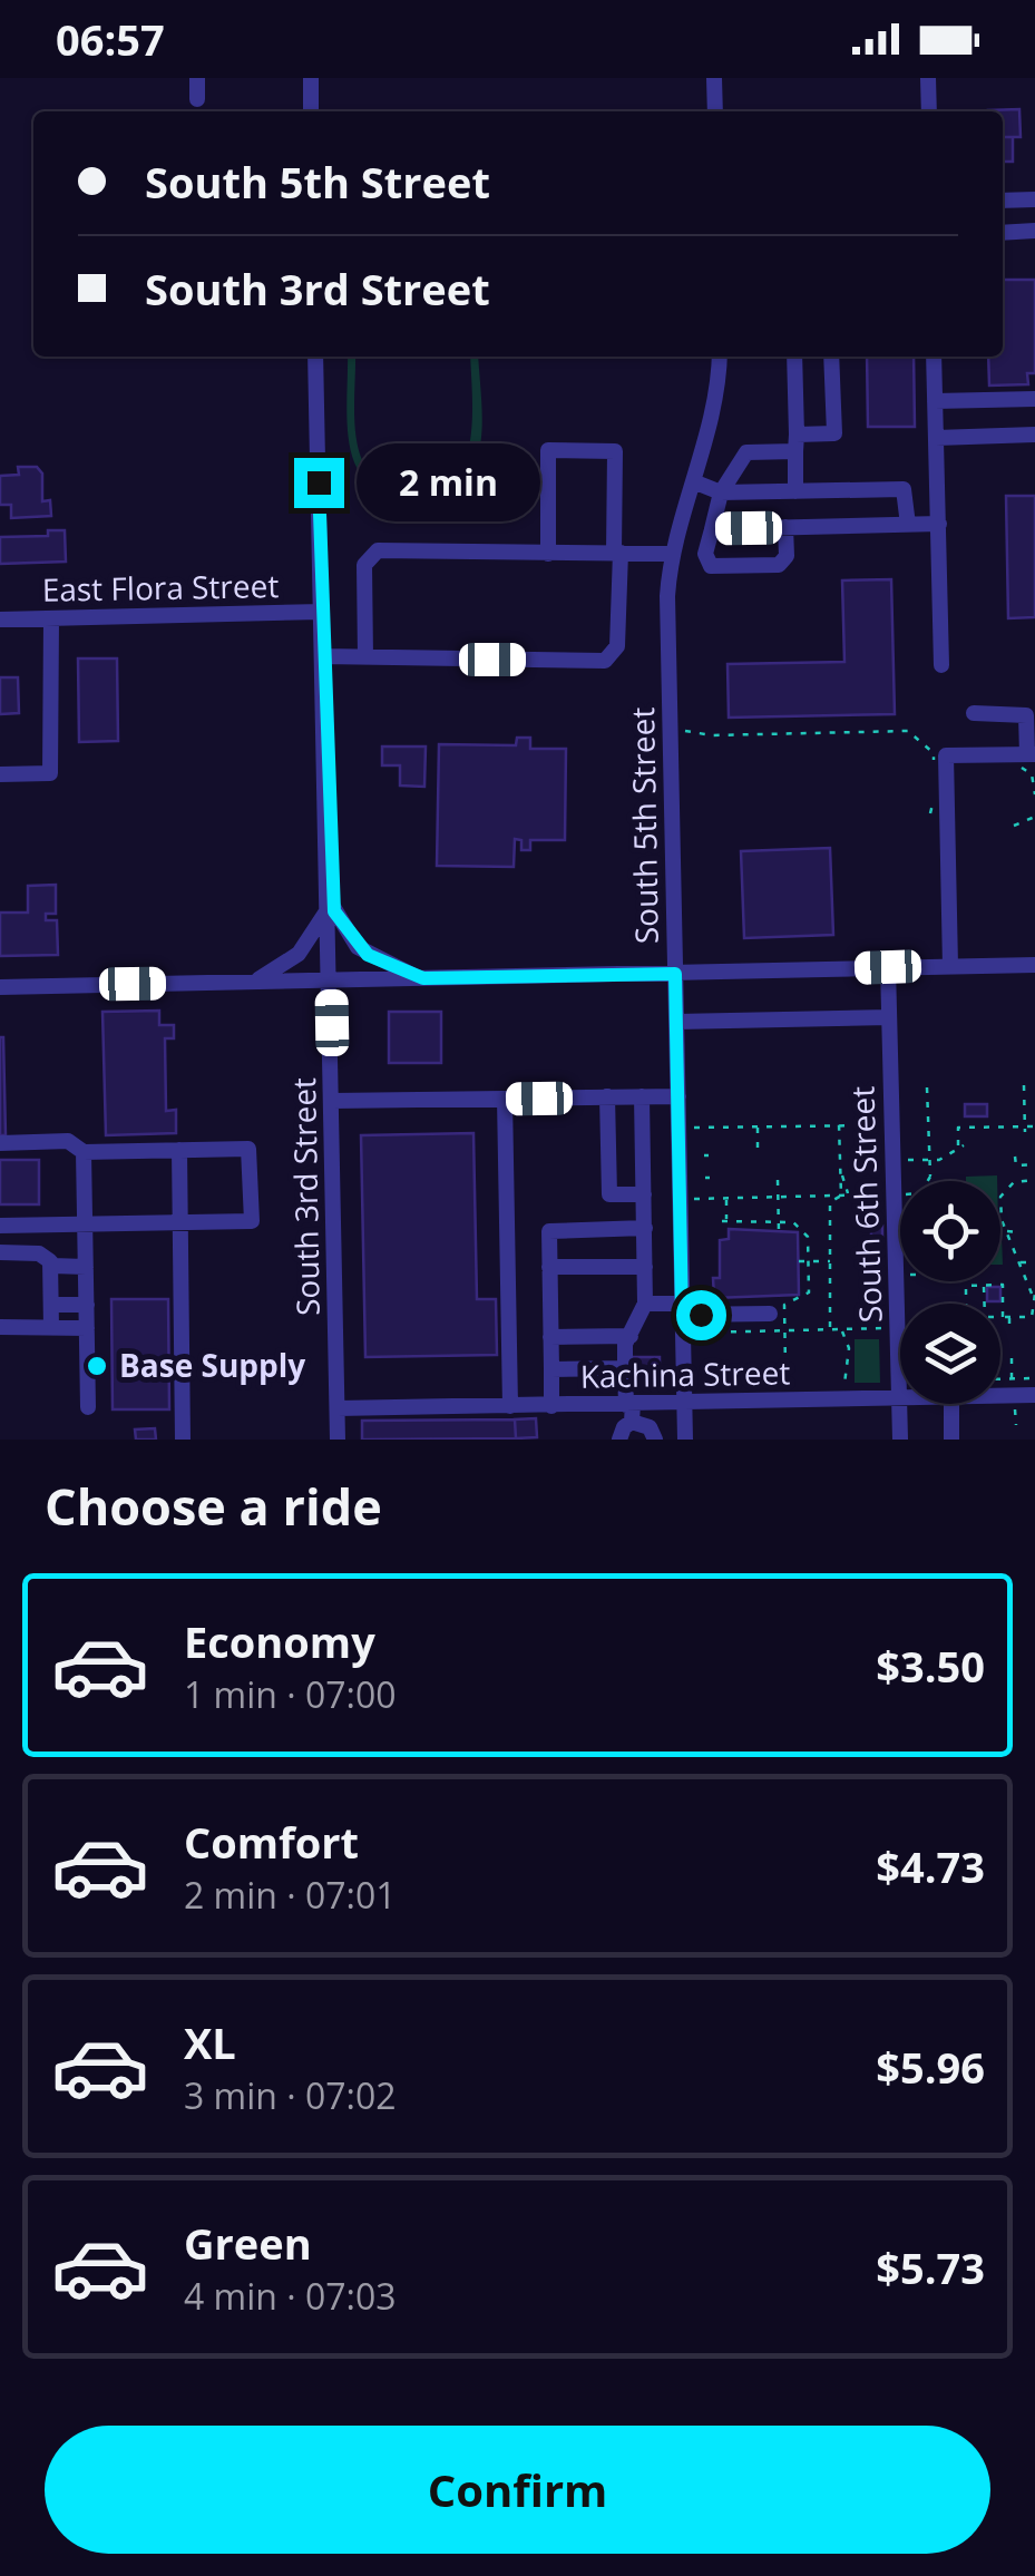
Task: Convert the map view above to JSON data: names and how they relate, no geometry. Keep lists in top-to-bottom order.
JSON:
{
  "streets": {
    "street": [
      "East Flora Street",
      "South 5th Street",
      "South 3rd Street",
      "South 6th Street",
      "Kachina Street"
    ]
  },
  "crossings": [
    ["East Flora Street", "South 3rd Street"],
    ["South 5th Street", "Kachina Street"],
    ["South 3rd Street", "Kachina Street"],
    ["South 6th Street", "Kachina Street"]
  ],
  "places": ["Base Supply"],
  "page": {
    "status": "06:57",
    "banner": ["South 5th Street", "South 3rd Street"],
    "bubble": "2 min",
    "heading": "Choose a ride",
    "list": [
      {
        "name": "Economy",
        "note": "1 min · 07:00",
        "value": "$3.50"
      },
      {
        "name": "Comfort",
        "note": "2 min · 07:01",
        "value": "$4.73"
      },
      {
        "name": "XL",
        "note": "3 min · 07:02",
        "value": "$5.96"
      },
      {
        "name": "Green",
        "note": "4 min · 07:03",
        "value": "$5.73"
      }
    ],
    "buttons": "Confirm"
  }
}
